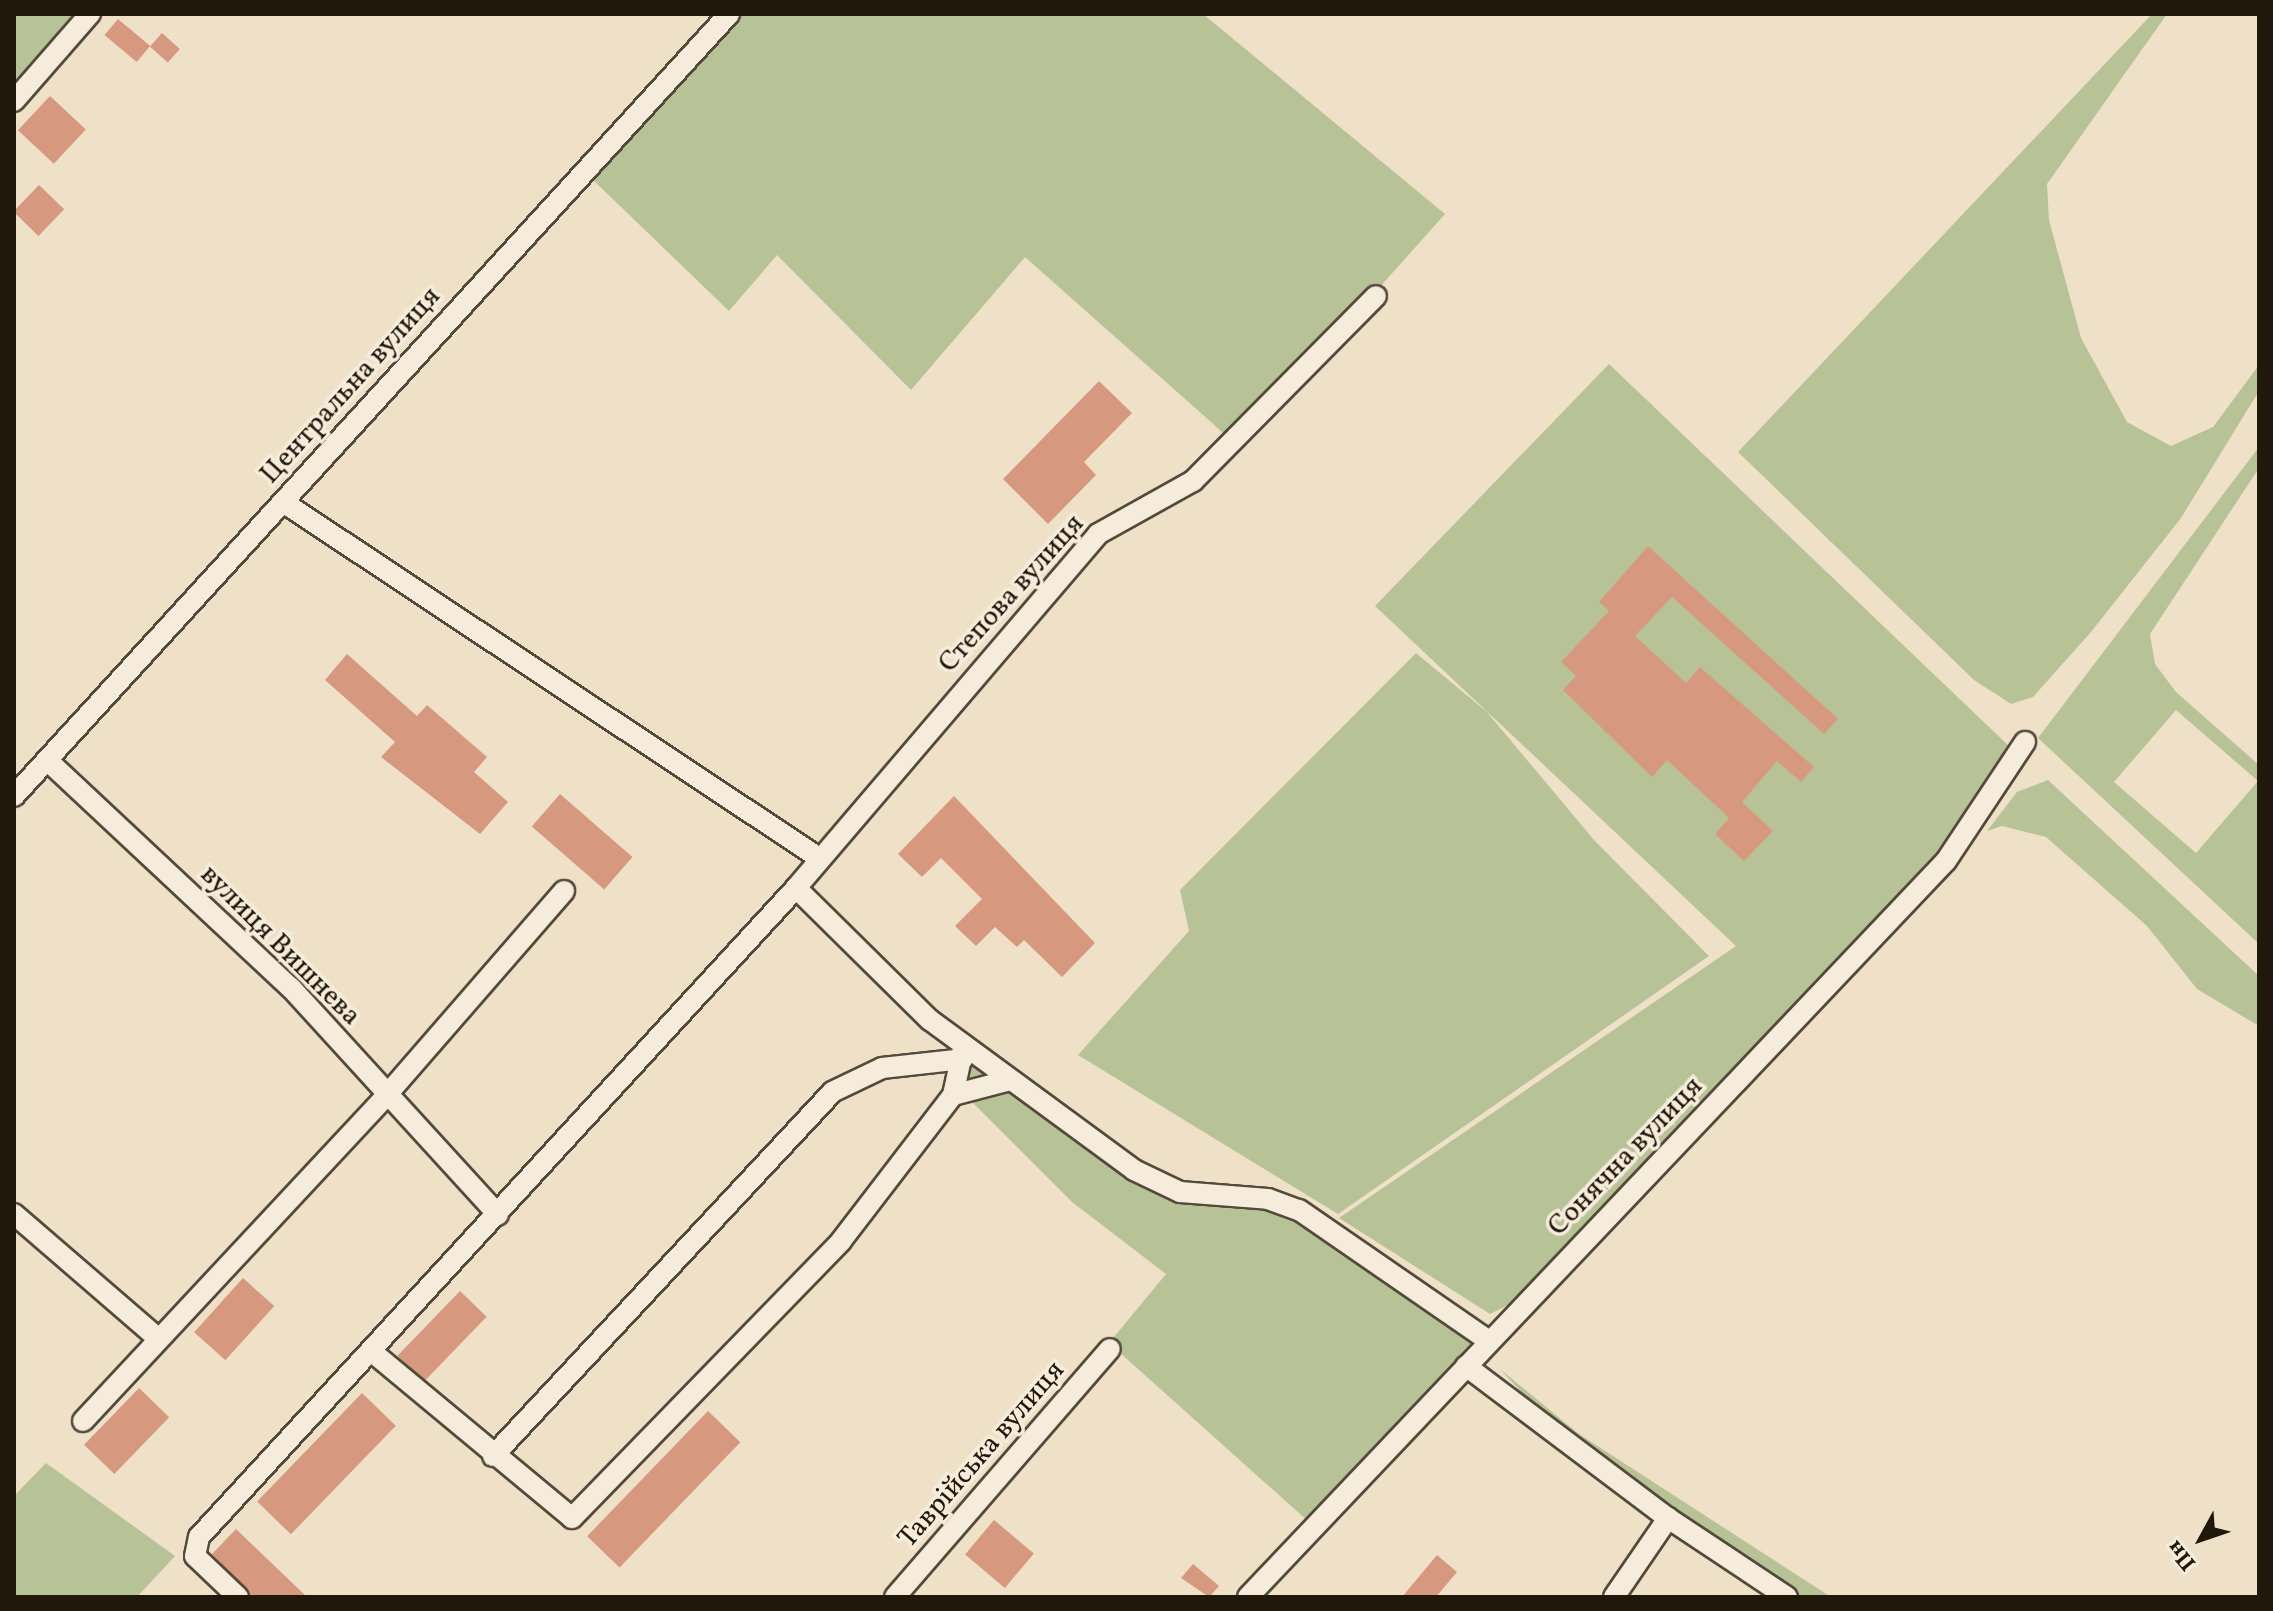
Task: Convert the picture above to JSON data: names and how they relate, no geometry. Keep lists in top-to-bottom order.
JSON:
{
  "streets": {
    "street": [
      "Центральна вулиця",
      "Степова вулиця",
      "вулиця Вишнева",
      "Сонячна вулиця",
      "Таврійська вулиця"
    ]
  },
  "crossings": [
    ["Центральна вулиця", "вулиця Вишнева"],
    ["Степова вулиця", "вулиця Вишнева"]
  ],
  "north": "bottom left"
}
